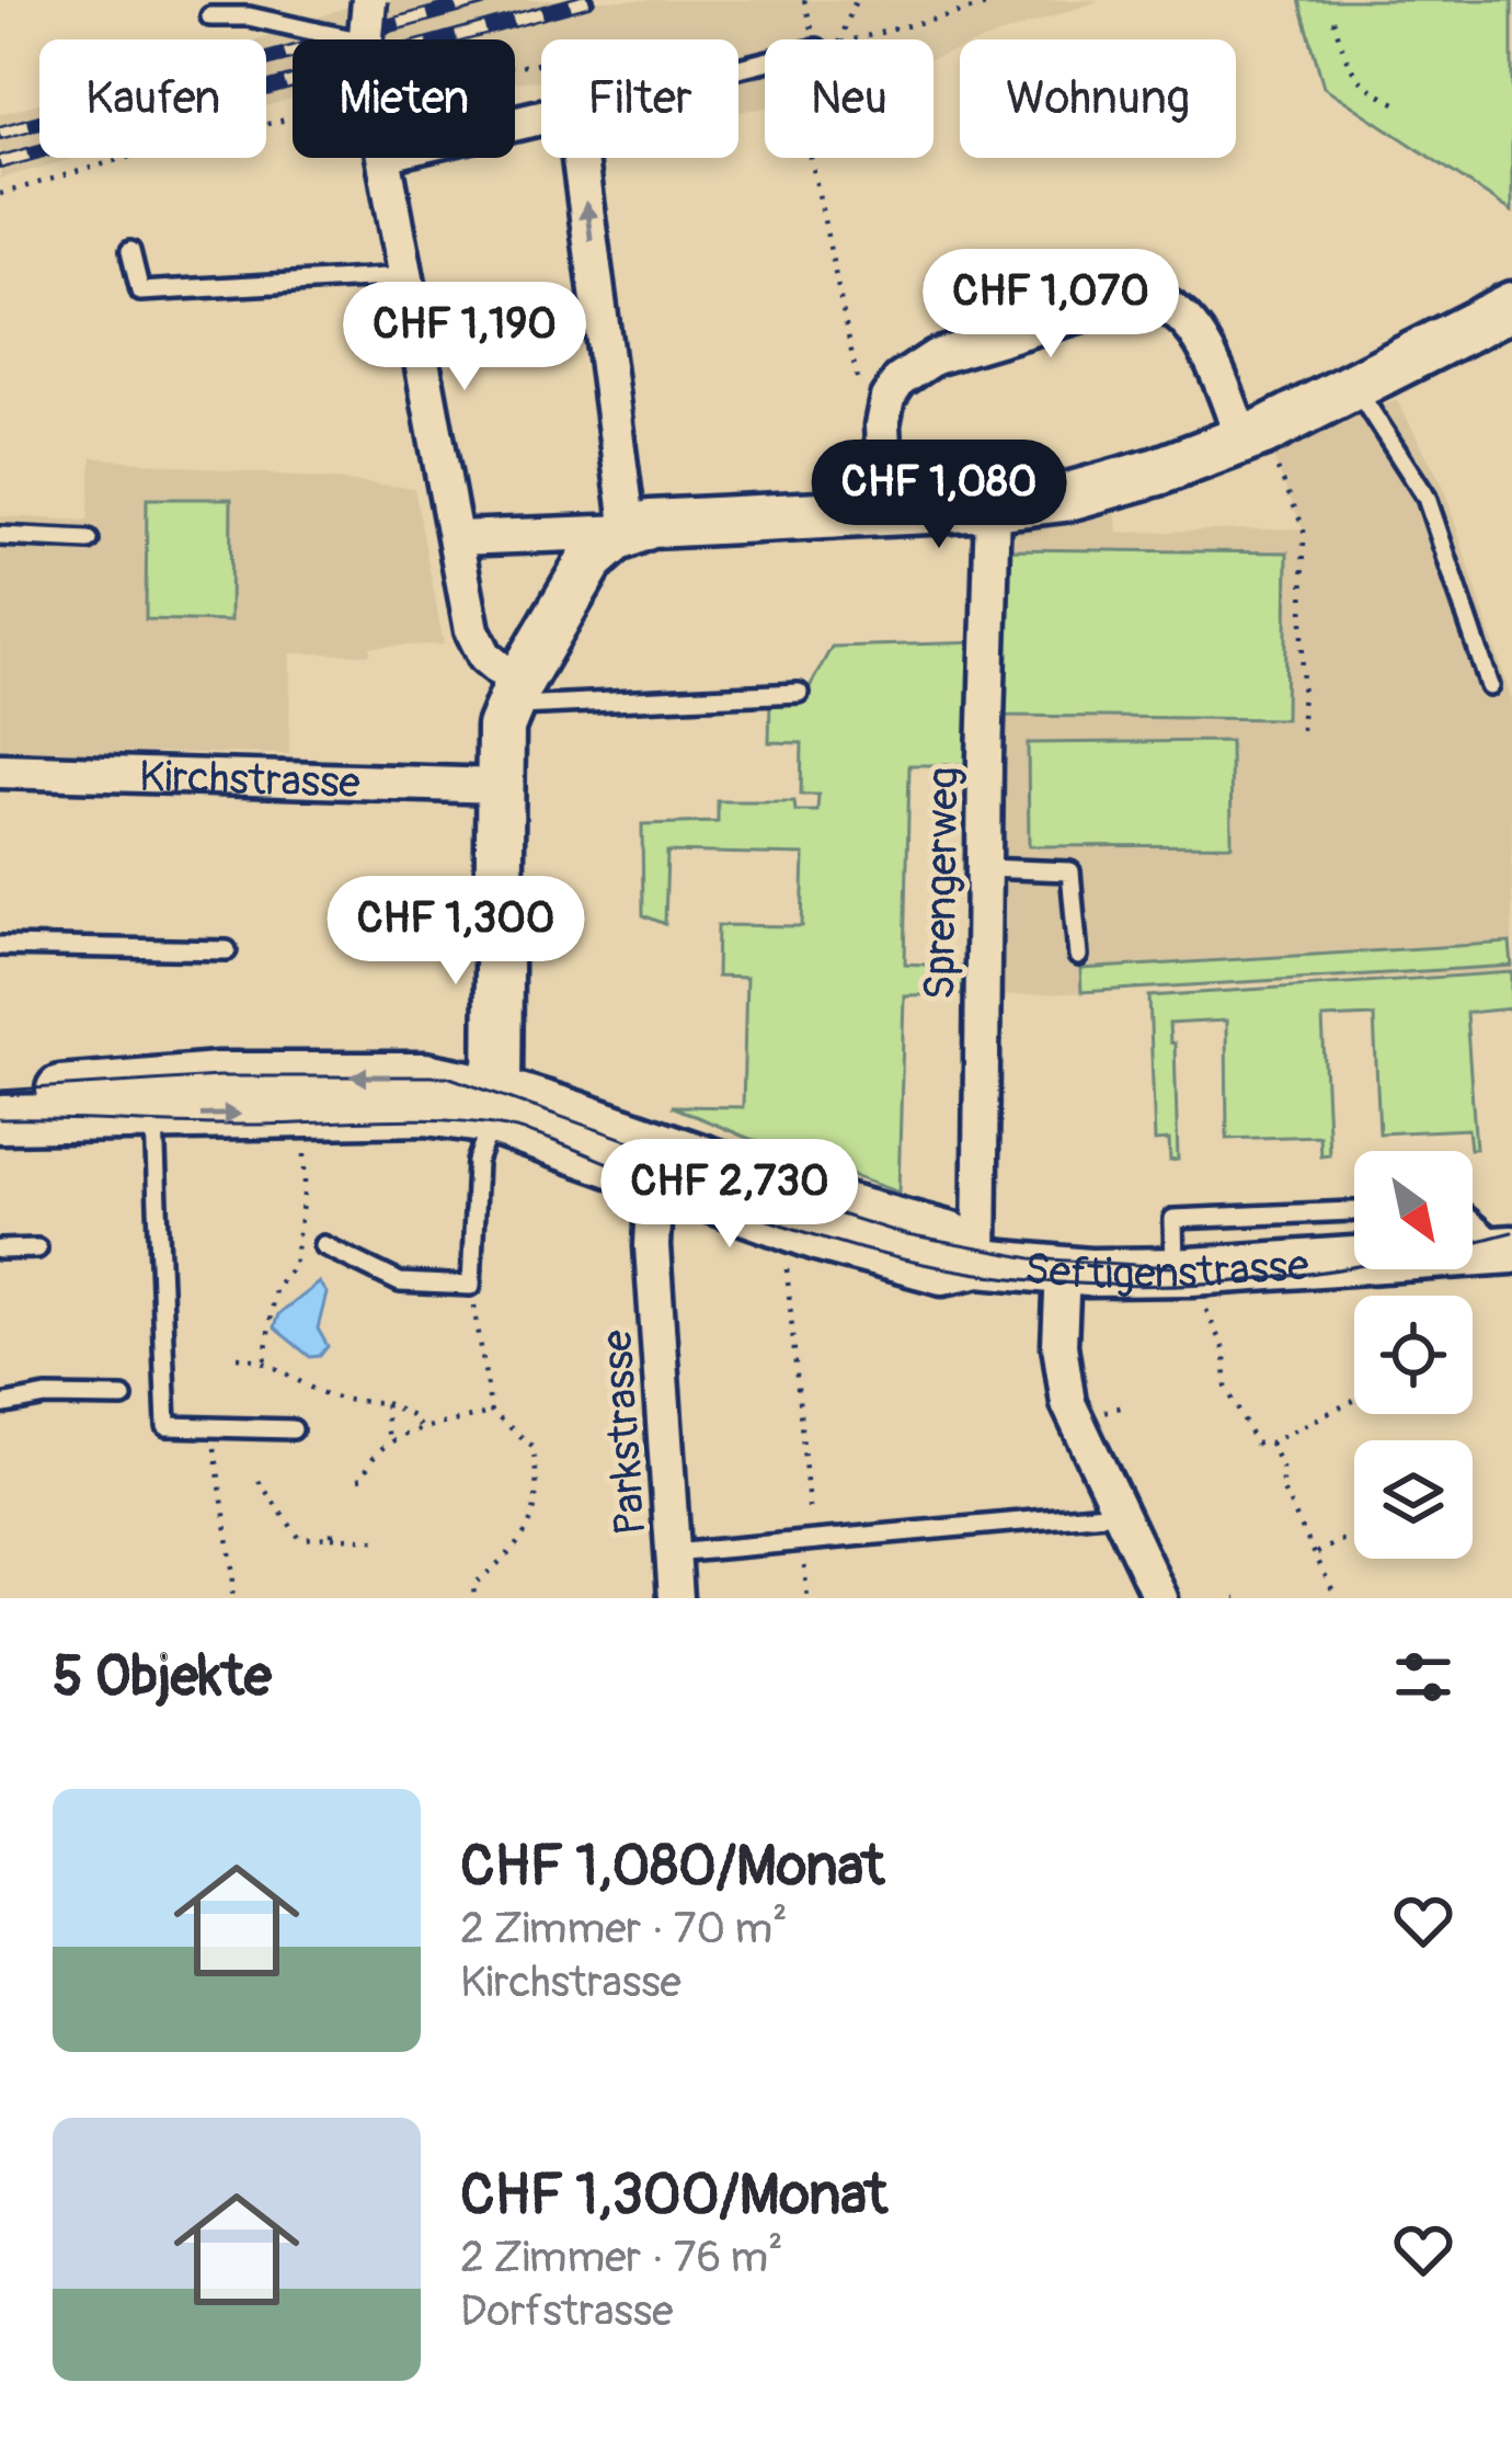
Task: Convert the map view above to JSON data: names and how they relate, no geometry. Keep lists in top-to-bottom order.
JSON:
{
  "streets": {
    "main road": ["Seftigenstrasse"],
    "street": ["Kirchstrasse", "Sprengerweg", "Parkstrasse"]
  },
  "crossings": [
    ["Sprengerweg", "Seftigenstrasse"],
    ["Seftigenstrasse", "Parkstrasse"]
  ],
  "north": "bottom right",
  "page": {
    "chip": [
      "Kaufen",
      "Mieten",
      "Filter",
      "Neu",
      "Wohnung"
    ],
    "price": [
      "CHF 1,070",
      "CHF 1,190",
      "CHF 1,080",
      "CHF 1,300",
      "CHF 2,730"
    ],
    "heading": "5 Objekte",
    "list": [
      {
        "name": "CHF 1,080/Monat",
        "note": "2 Zimmer · 70 m² · Kirchstrasse"
      },
      {
        "name": "CHF 1,300/Monat",
        "note": "2 Zimmer · 76 m² · Dorfstrasse"
      }
    ]
  }
}
